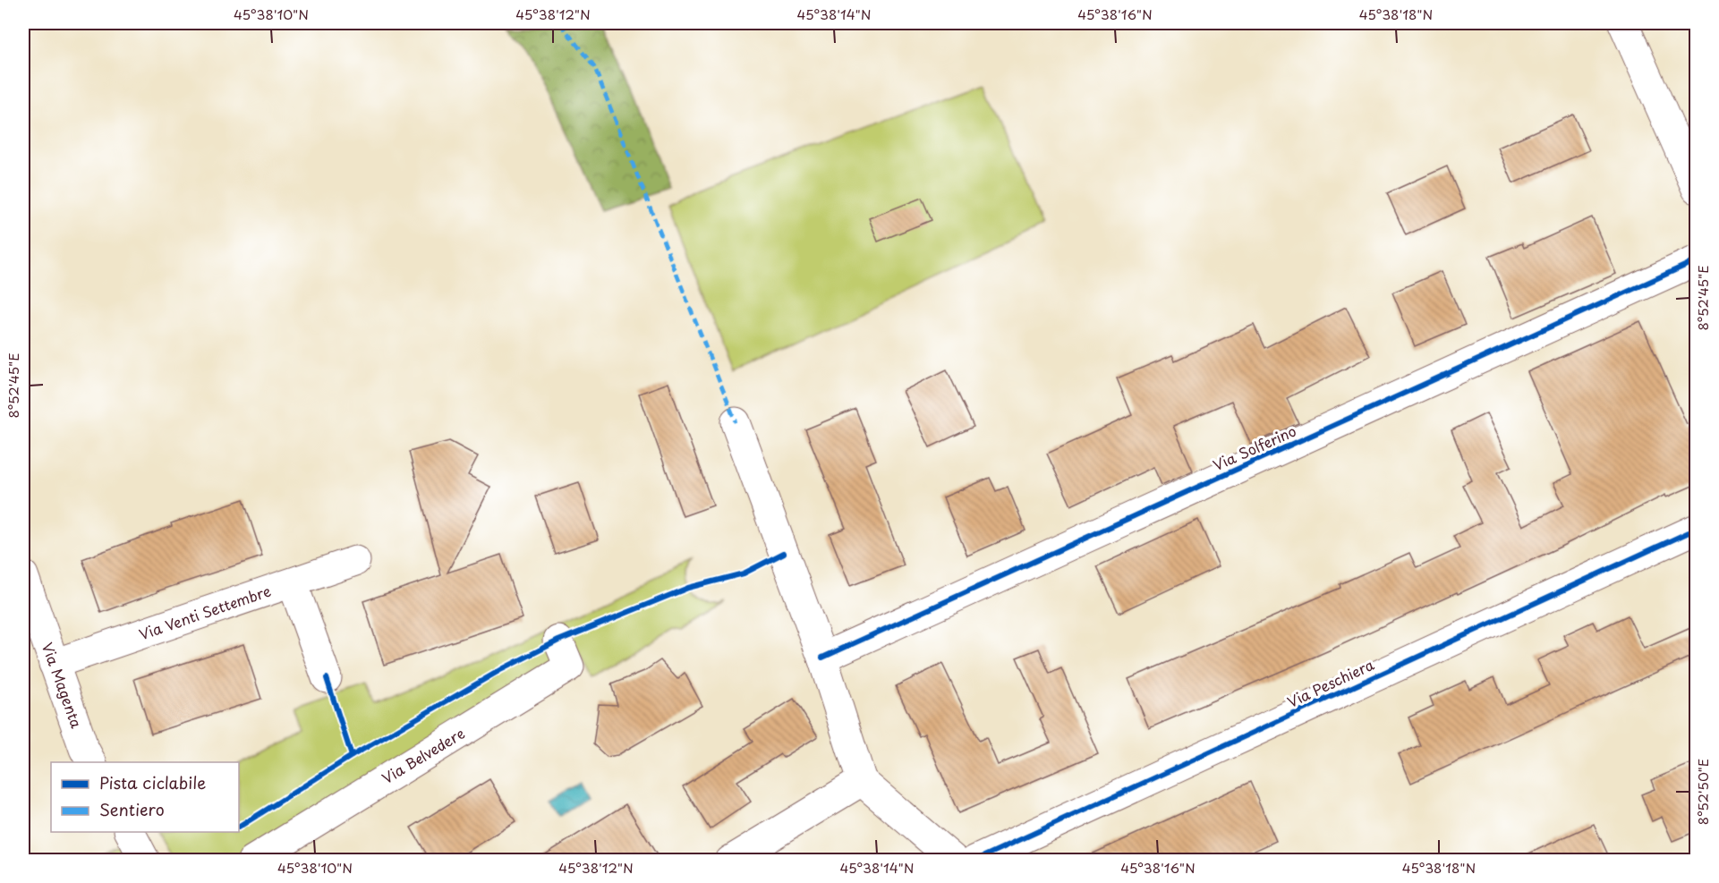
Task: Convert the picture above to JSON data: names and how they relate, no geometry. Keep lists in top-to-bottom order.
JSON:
{
  "streets": {
    "street": [
      "Via Solferino",
      "Via Venti Settembre",
      "Via Peschiera",
      "Via Magenta",
      "Via Belvedere"
    ]
  },
  "crossings": [
    ["Via Venti Settembre", "Via Magenta"]
  ],
  "legend": ["Pista ciclabile", "Sentiero"],
  "coordinates": [
    "45°38'10\"N",
    "45°38'12\"N",
    "45°38'14\"N",
    "45°38'16\"N",
    "45°38'18\"N",
    "8°52'45\"E",
    "8°52'50\"E"
  ]
}
